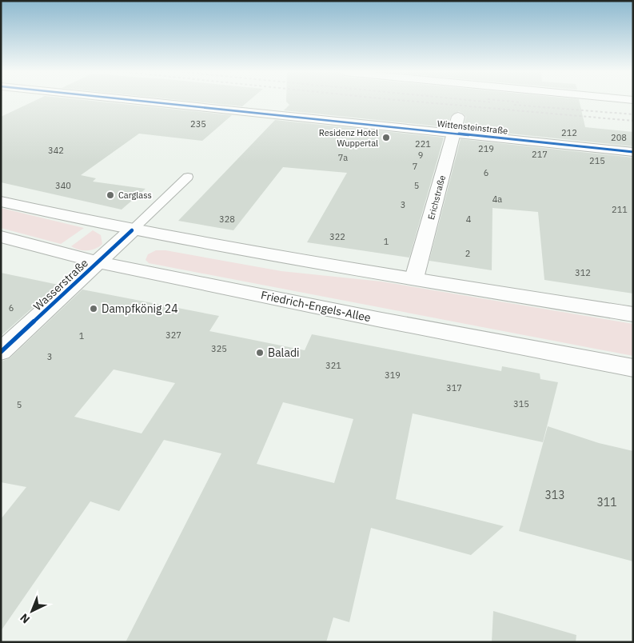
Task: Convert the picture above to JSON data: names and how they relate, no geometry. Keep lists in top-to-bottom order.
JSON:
{
  "streets": {
    "street": [
      "Wittensteinstraße",
      "Erichstraße",
      "Wasserstraße",
      "Friedrich-Engels-Allee"
    ]
  },
  "crossings": [
    ["Wittensteinstraße", "Erichstraße"],
    ["Wasserstraße", "Friedrich-Engels-Allee"]
  ],
  "places": [
    "Residenz Hotel Wuppertal",
    "Carglass",
    "Dampfkönig 24",
    "Baladi"
  ],
  "house_numbers": [
    "235",
    "212",
    "208",
    "221",
    "219",
    "342",
    "217",
    "9",
    "7a",
    "215",
    "7",
    "6",
    "340",
    "5",
    "4a",
    "3",
    "211",
    "328",
    "4",
    "322",
    "1",
    "2",
    "312",
    "6",
    "327",
    "1",
    "325",
    "3",
    "321",
    "319",
    "317",
    "315",
    "5",
    "313",
    "311"
  ],
  "north": "bottom left"
}
